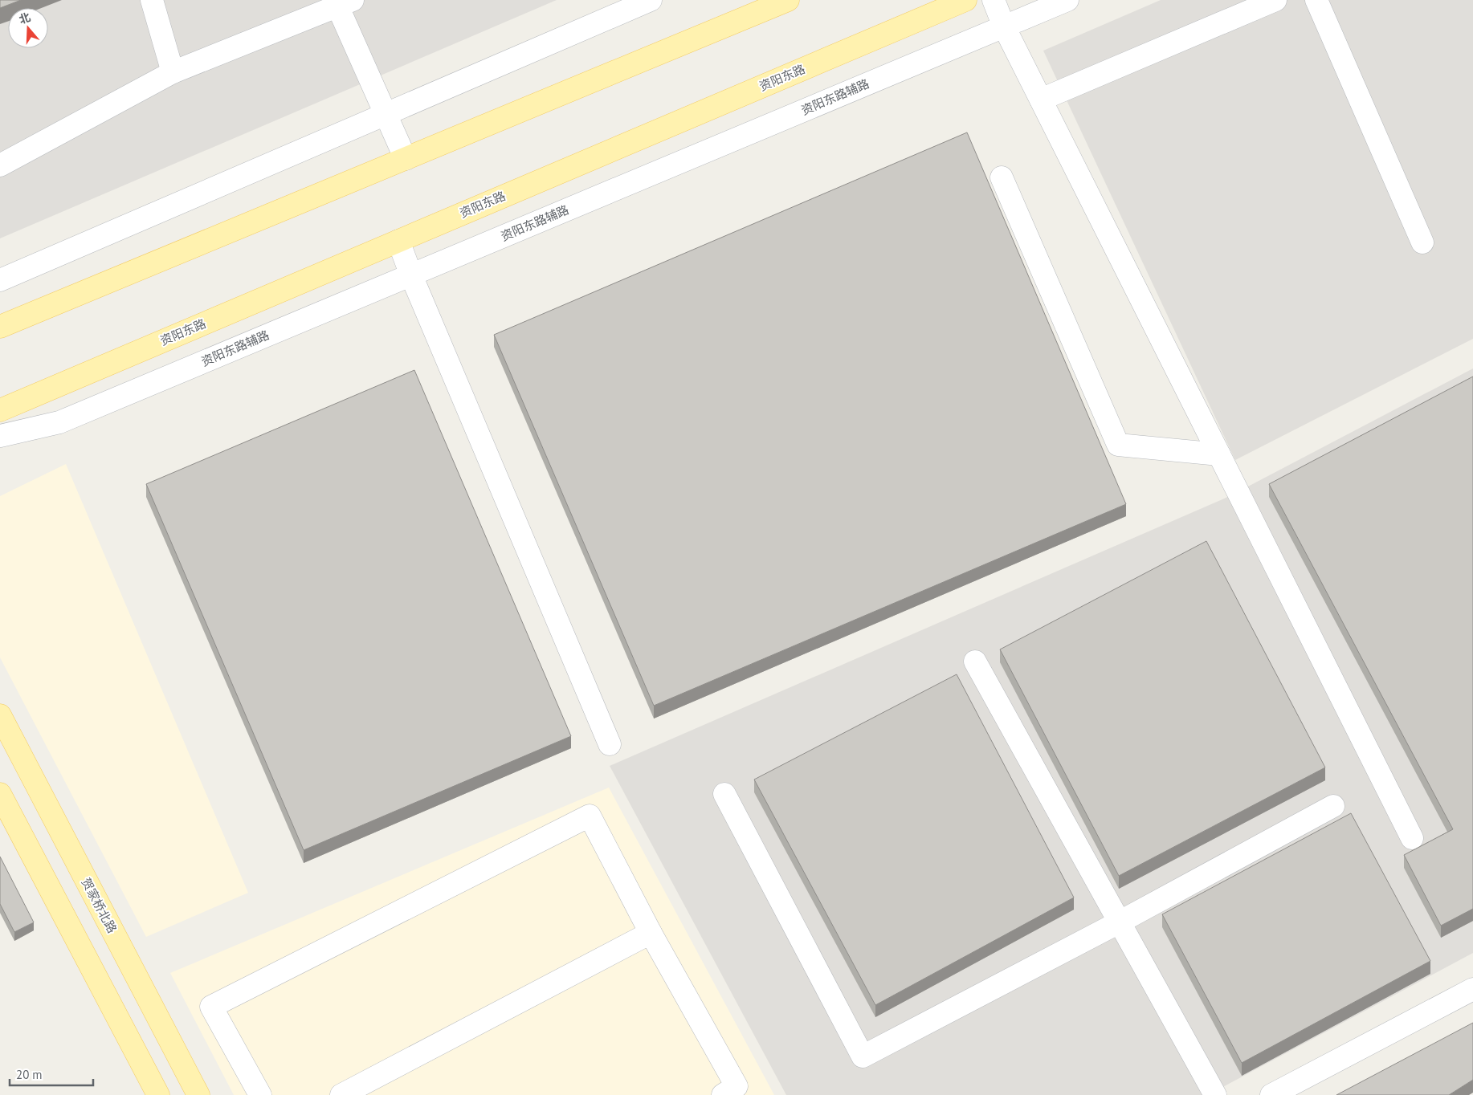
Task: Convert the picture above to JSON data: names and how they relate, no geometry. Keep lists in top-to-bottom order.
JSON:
{
  "streets": {
    "main road": ["资阳东路", "贺家桥北路"],
    "street": ["资阳东路辅路"]
  },
  "scale_bar": "20 m",
  "north": "top"
}
